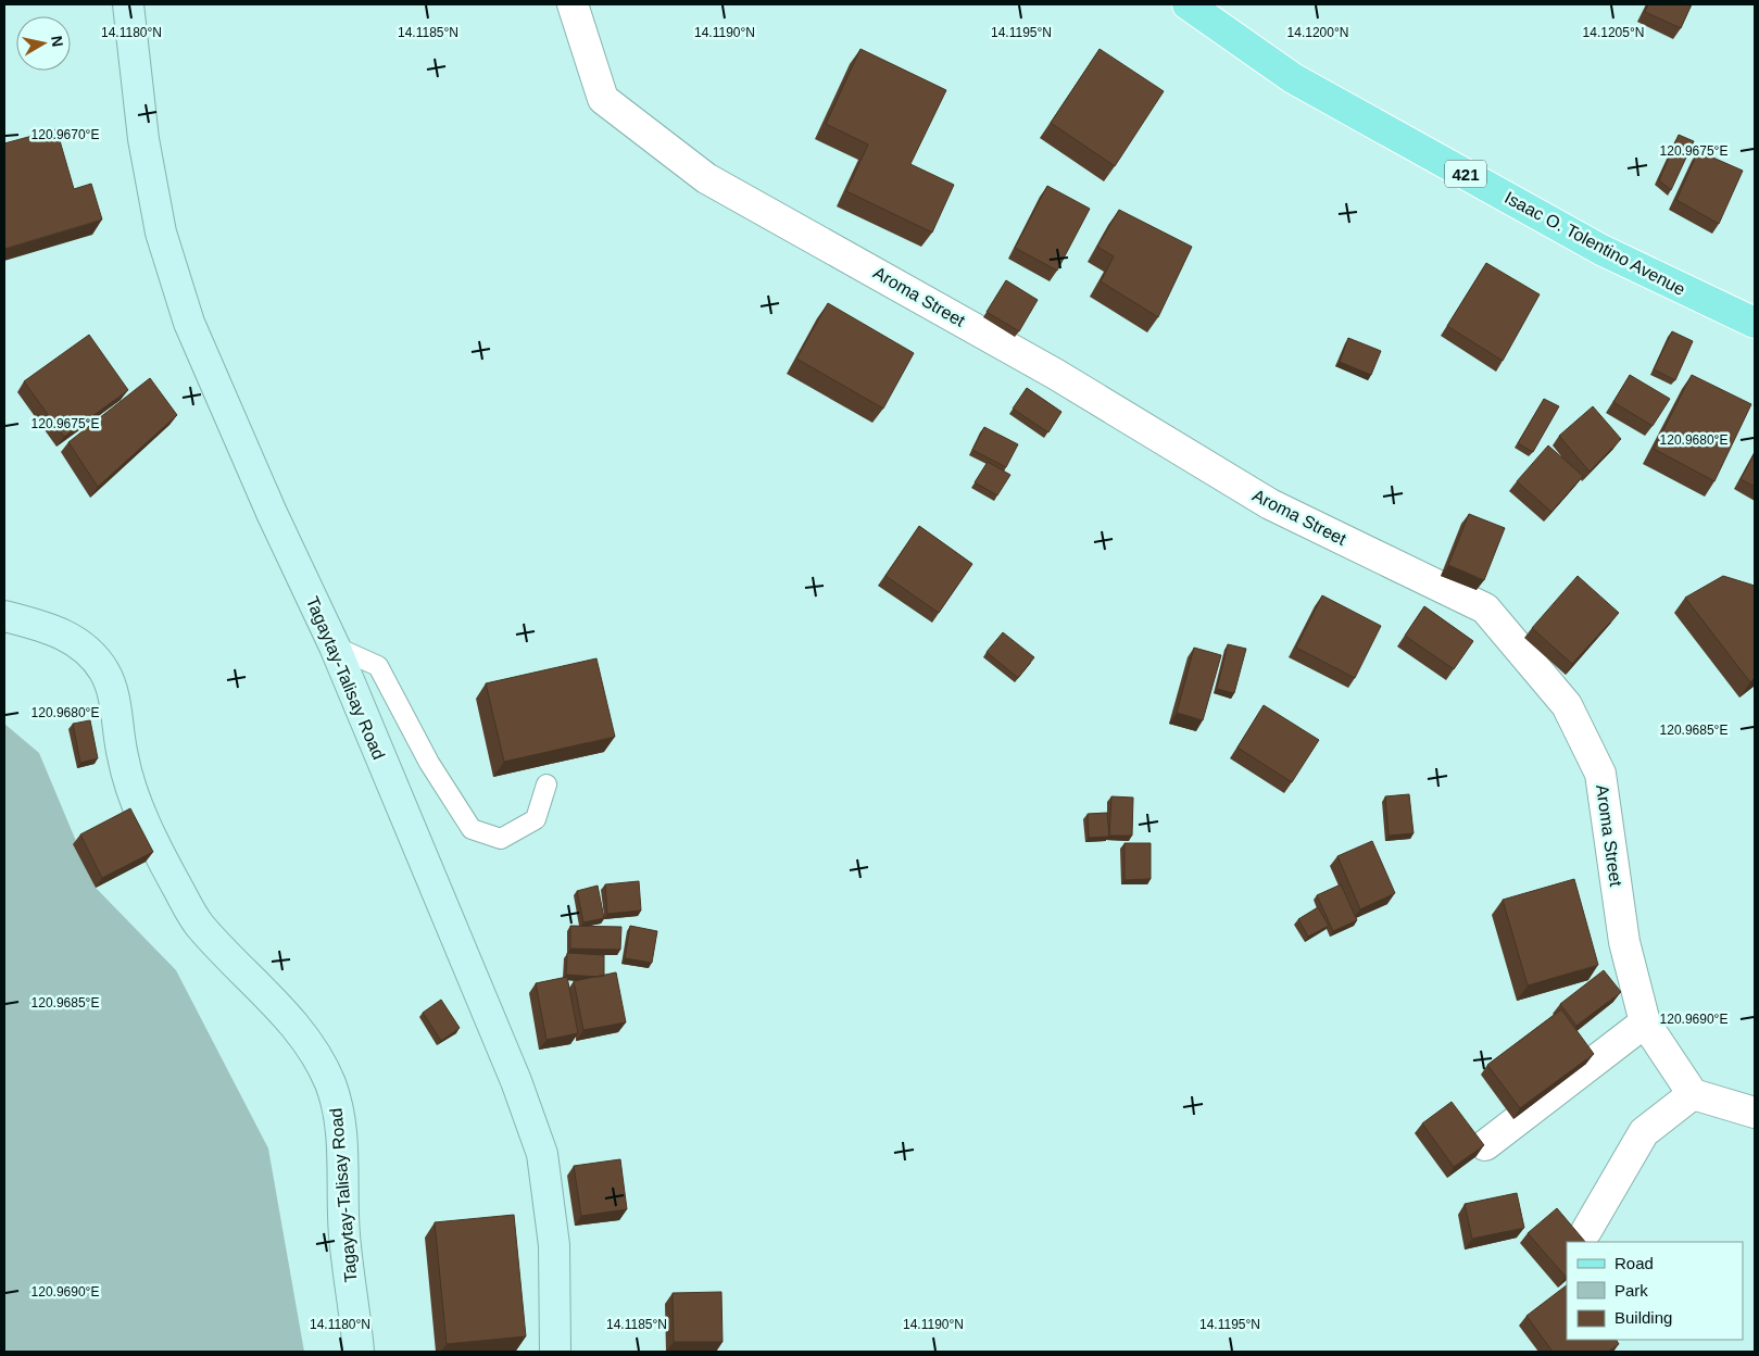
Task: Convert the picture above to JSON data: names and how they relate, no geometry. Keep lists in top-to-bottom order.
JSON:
{
  "streets": {
    "main road": ["421", "Isaac O. Tolentino Avenue", "Tagaytay-Talisay Road"],
    "street": ["Aroma Street"]
  },
  "legend": ["Road", "Park", "Building"],
  "north": "right",
  "coordinates": [
    "14.1180°N",
    "14.1185°N",
    "14.1200°N",
    "14.1190°N",
    "14.1195°N",
    "14.1205°N",
    "120.9670°E",
    "120.9675°E",
    "120.9680°E",
    "120.9685°E",
    "120.9690°E"
  ]
}
